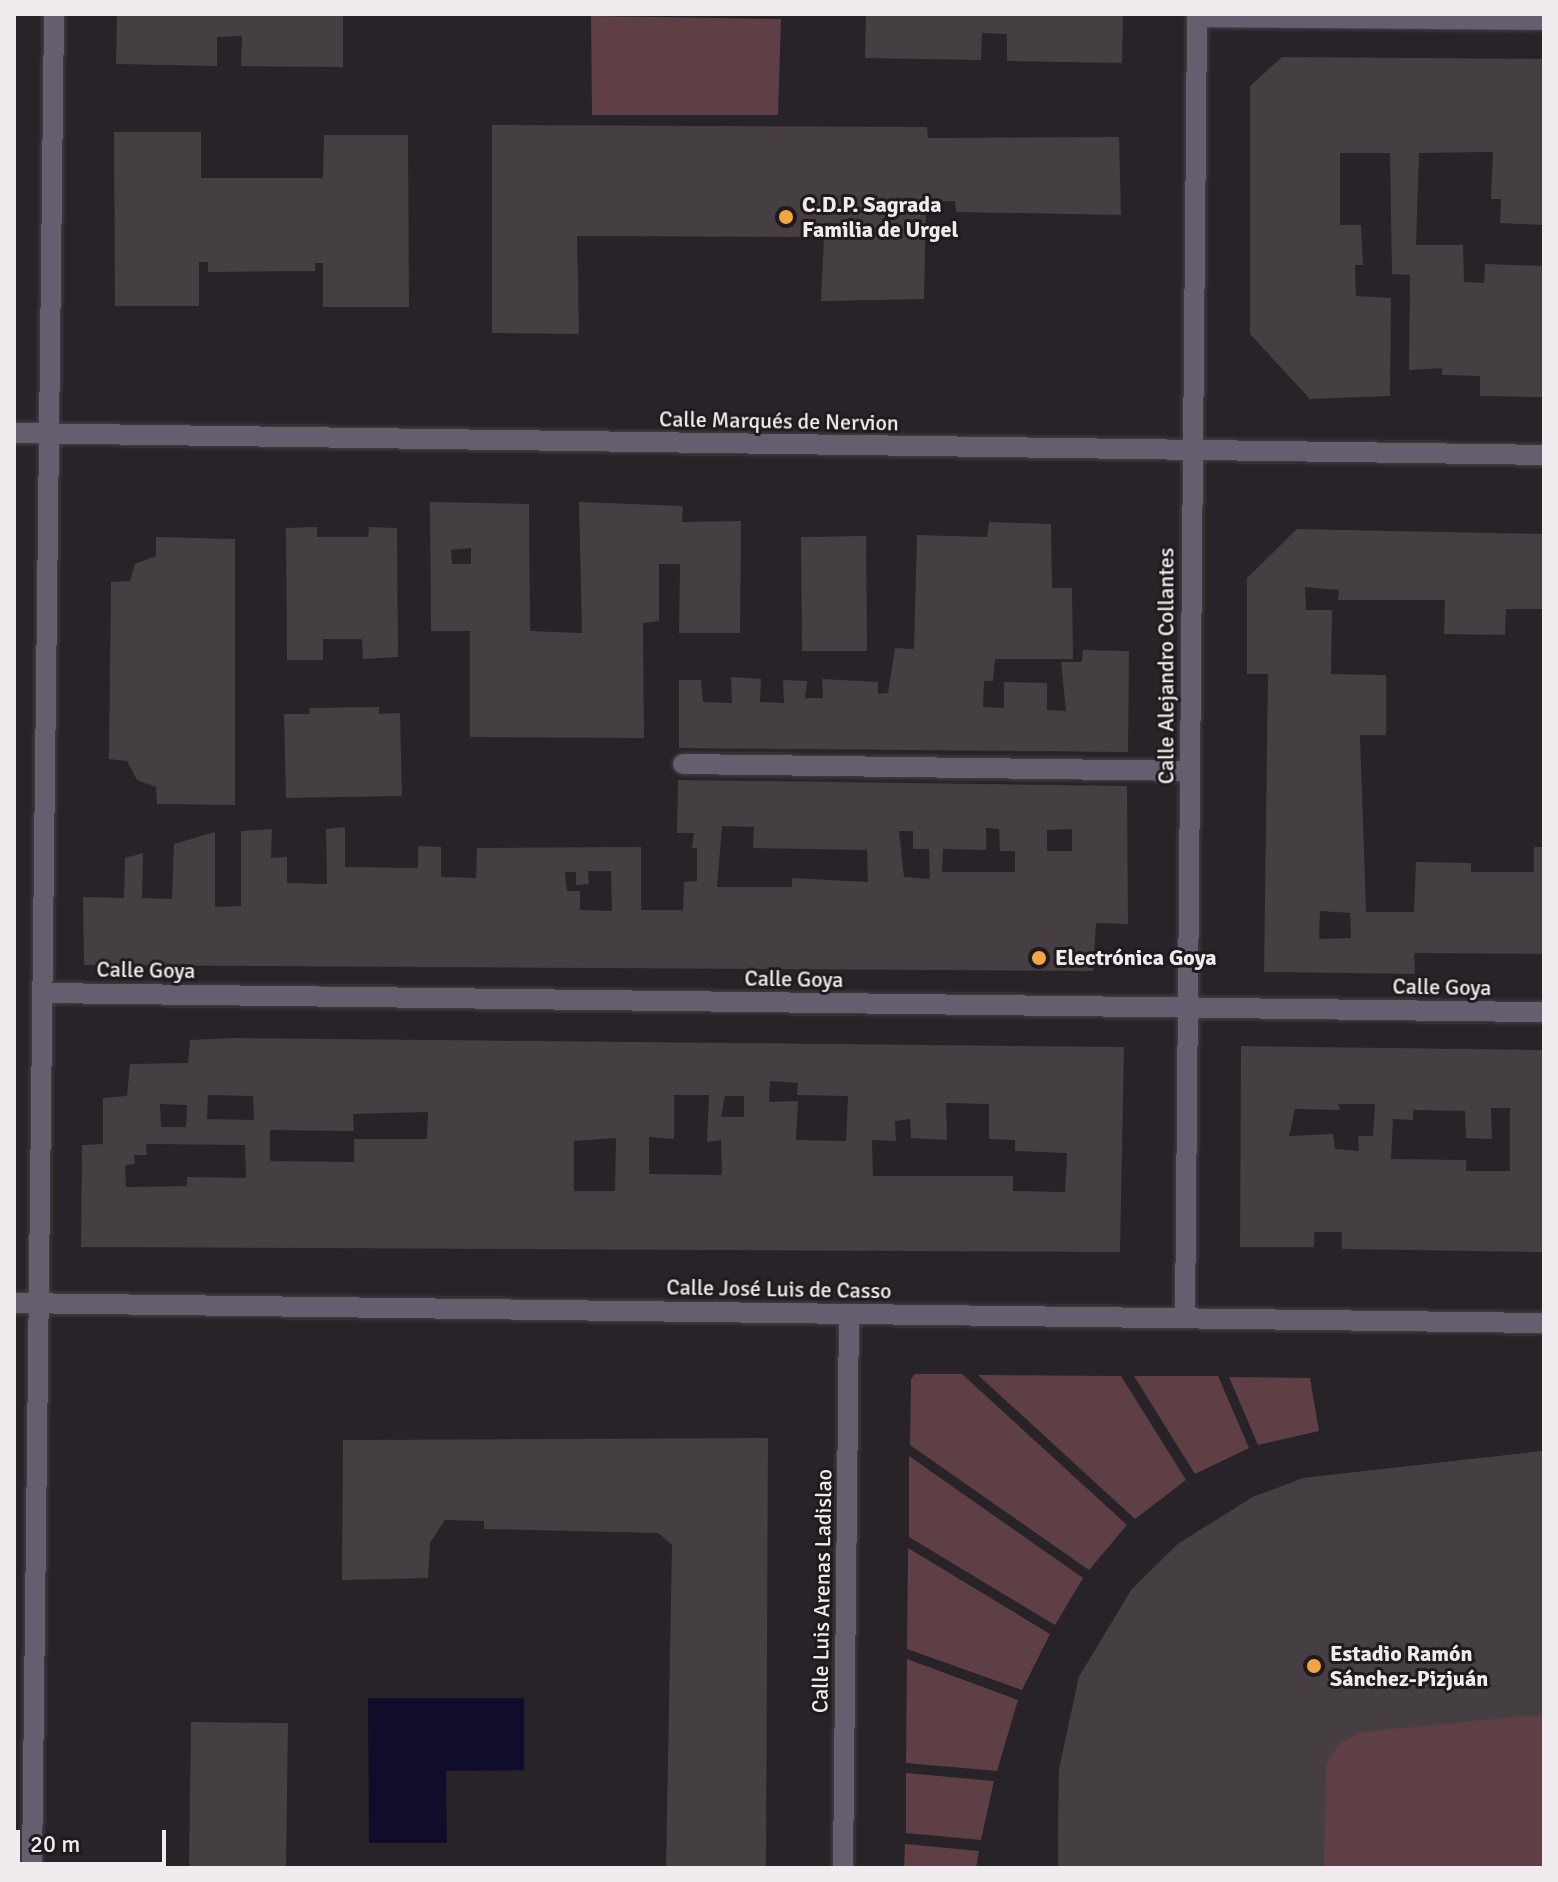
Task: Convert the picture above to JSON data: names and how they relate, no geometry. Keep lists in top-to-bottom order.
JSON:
{
  "streets": {
    "street": [
      "Calle Marqués de Nervion",
      "Calle Alejandro Collantes",
      "Calle Goya",
      "Calle José Luis de Casso",
      "Calle Luis Arenas Ladislao"
    ]
  },
  "crossings": [
    ["Calle Marqués de Nervion", "Calle Alejandro Collantes"],
    ["Calle Alejandro Collantes", "Calle Goya"],
    ["Calle Alejandro Collantes", "Calle José Luis de Casso"],
    ["Calle José Luis de Casso", "Calle Luis Arenas Ladislao"]
  ],
  "places": ["C.D.P. Sagrada Familia de Urgel", "Electrónica Goya", "Estadio Ramón Sánchez-Pizjuán"],
  "scale_bar": "20 m"
}
